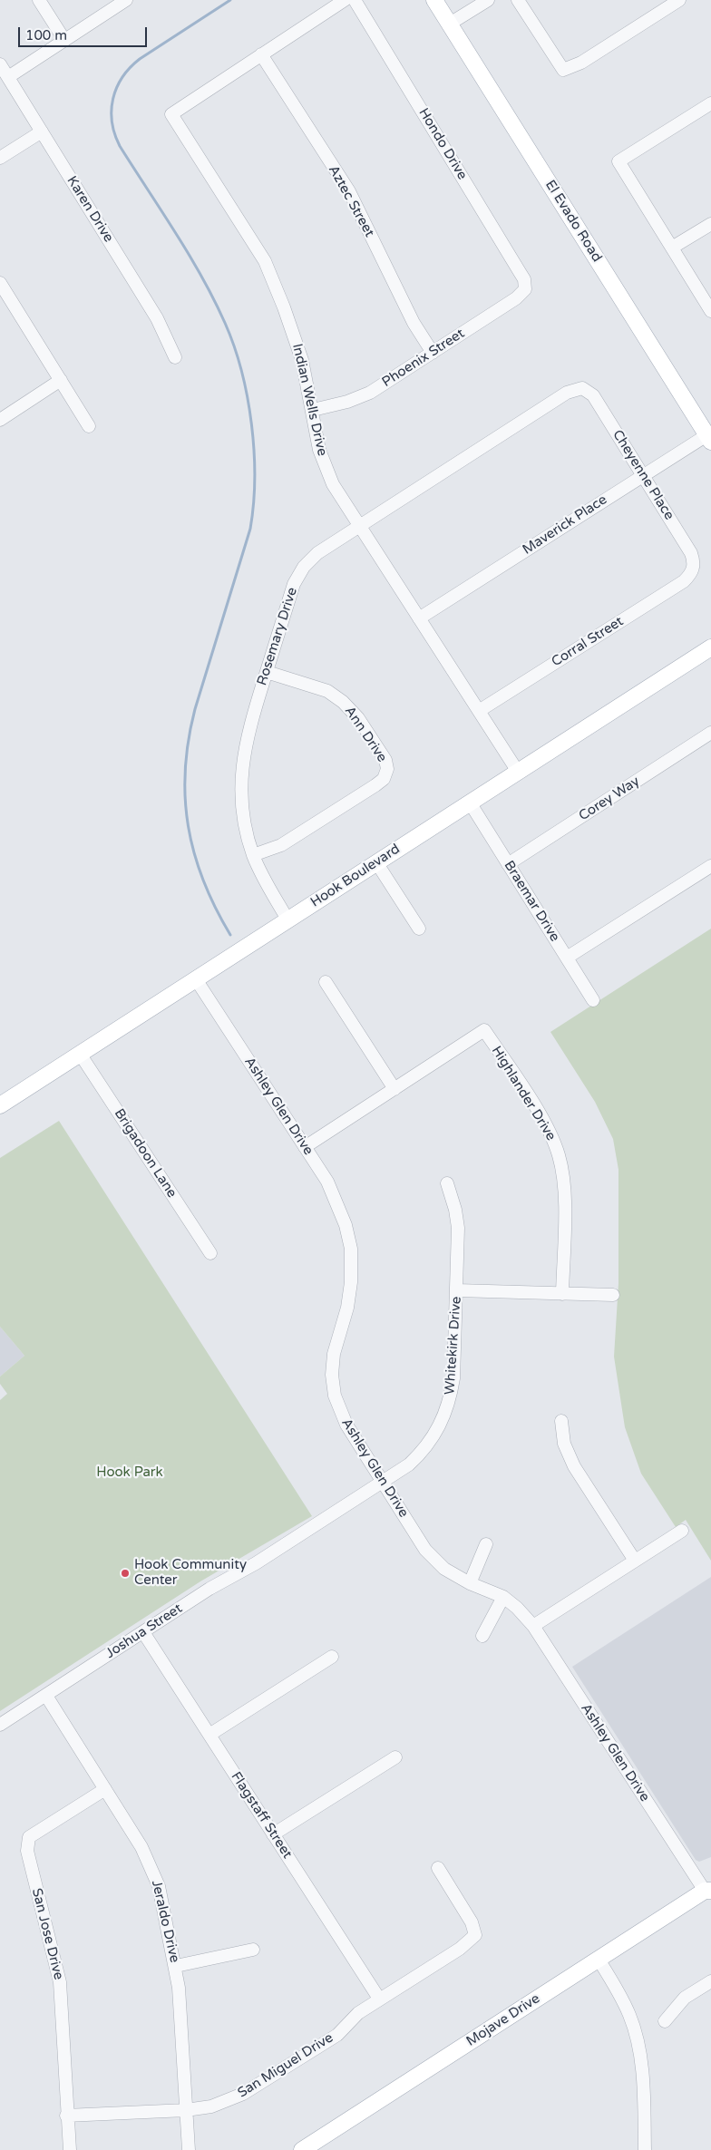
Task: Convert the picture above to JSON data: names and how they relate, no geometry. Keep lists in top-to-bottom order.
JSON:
{
  "streets": {
    "main road": ["El Evado Road", "Hook Boulevard", "Mojave Drive"],
    "street": [
      "Hondo Drive",
      "Aztec Street",
      "Karen Drive",
      "Phoenix Street",
      "Indian Wells Drive",
      "Cheyenne Place",
      "Maverick Place",
      "Rosemary Drive",
      "Corral Street",
      "Ann Drive",
      "Corey Way",
      "Braemar Drive",
      "Highlander Drive",
      "Ashley Glen Drive",
      "Brigadoon Lane",
      "Whitekirk Drive",
      "Joshua Street",
      "Flagstaff Street",
      "Jeraldo Drive",
      "San Jose Drive",
      "San Miguel Drive"
    ]
  },
  "crossings": [
    ["Hondo Drive", "Phoenix Street"],
    ["Aztec Street", "Phoenix Street"],
    ["Aztec Street", "Indian Wells Drive"],
    ["El Evado Road", "Maverick Place"],
    ["Phoenix Street", "Indian Wells Drive"],
    ["Indian Wells Drive", "Maverick Place"],
    ["Indian Wells Drive", "Rosemary Drive"],
    ["Indian Wells Drive", "Corral Street"],
    ["Indian Wells Drive", "Hook Boulevard"],
    ["Cheyenne Place", "Maverick Place"],
    ["Cheyenne Place", "Rosemary Drive"],
    ["Cheyenne Place", "Corral Street"],
    ["Rosemary Drive", "Ann Drive"],
    ["Rosemary Drive", "Hook Boulevard"],
    ["Corey Way", "Braemar Drive"],
    ["Hook Boulevard", "Braemar Drive"],
    ["Hook Boulevard", "Ashley Glen Drive"],
    ["Hook Boulevard", "Brigadoon Lane"],
    ["Ashley Glen Drive", "Whitekirk Drive"],
    ["Ashley Glen Drive", "Joshua Street"],
    ["Ashley Glen Drive", "Mojave Drive"],
    ["Whitekirk Drive", "Joshua Street"],
    ["Joshua Street", "Flagstaff Street"],
    ["Joshua Street", "Jeraldo Drive"],
    ["Flagstaff Street", "San Miguel Drive"],
    ["Jeraldo Drive", "San Jose Drive"],
    ["Jeraldo Drive", "San Miguel Drive"],
    ["San Jose Drive", "San Miguel Drive"]
  ],
  "parks": ["Hook Park"],
  "places": ["Hook Community Center"],
  "scale_bar": "100 m"
}
